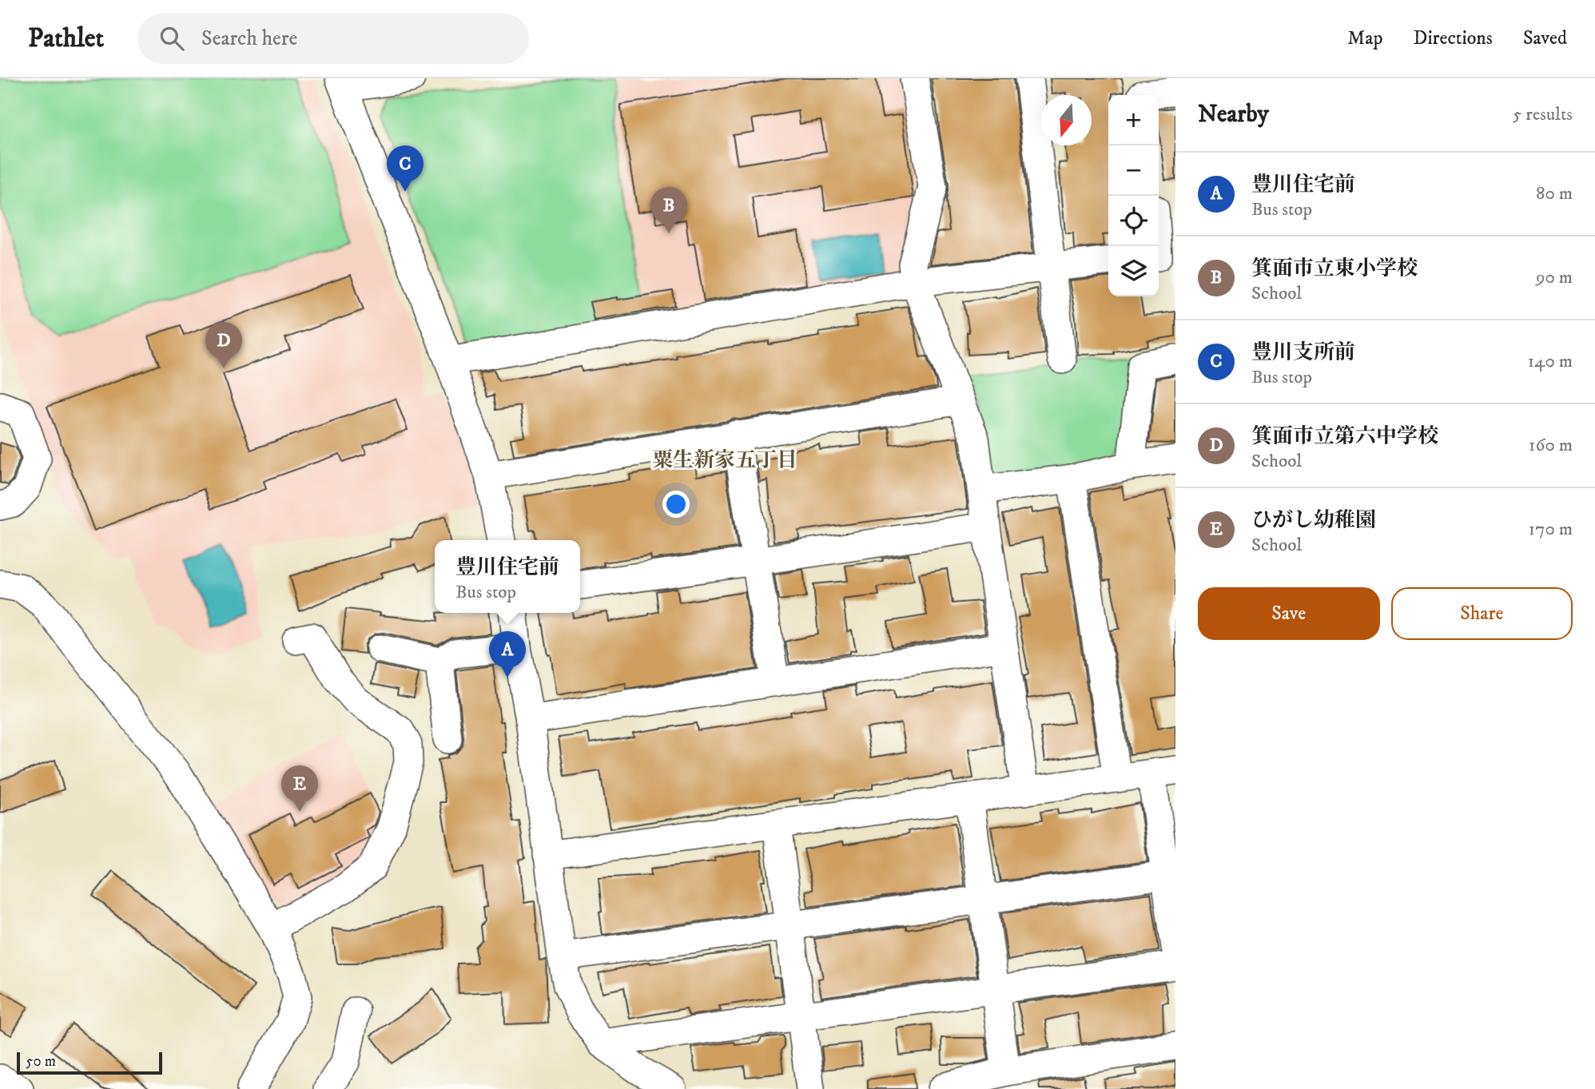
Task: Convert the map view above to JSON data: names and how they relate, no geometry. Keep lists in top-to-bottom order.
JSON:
{
  "districts": ["粟生新家五丁目"],
  "scale_bar": "50 m",
  "north": "bottom",
  "page": {
    "header": "Pathlet",
    "search": "Search here",
    "nav": ["Map", "Directions", "Saved"],
    "heading": ["Nearby", "5 results"],
    "map_buttons": ["+", "−"],
    "pins": [
      "C",
      "B",
      "D",
      "A",
      "E"
    ],
    "list": [
      {
        "mark": "A",
        "name": "豊川住宅前",
        "note": "Bus stop",
        "value": "80 m"
      },
      {
        "mark": "B",
        "name": "箕面市立東小学校",
        "note": "School",
        "value": "90 m"
      },
      {
        "mark": "C",
        "name": "豊川支所前",
        "note": "Bus stop",
        "value": "140 m"
      },
      {
        "mark": "D",
        "name": "箕面市立第六中学校",
        "note": "School",
        "value": "160 m"
      },
      {
        "mark": "E",
        "name": "ひがし幼稚園",
        "note": "School",
        "value": "170 m"
      }
    ],
    "popup": ["豊川住宅前", "Bus stop"],
    "buttons": ["Save", "Share"],
    "scale": "50 m"
  }
}
